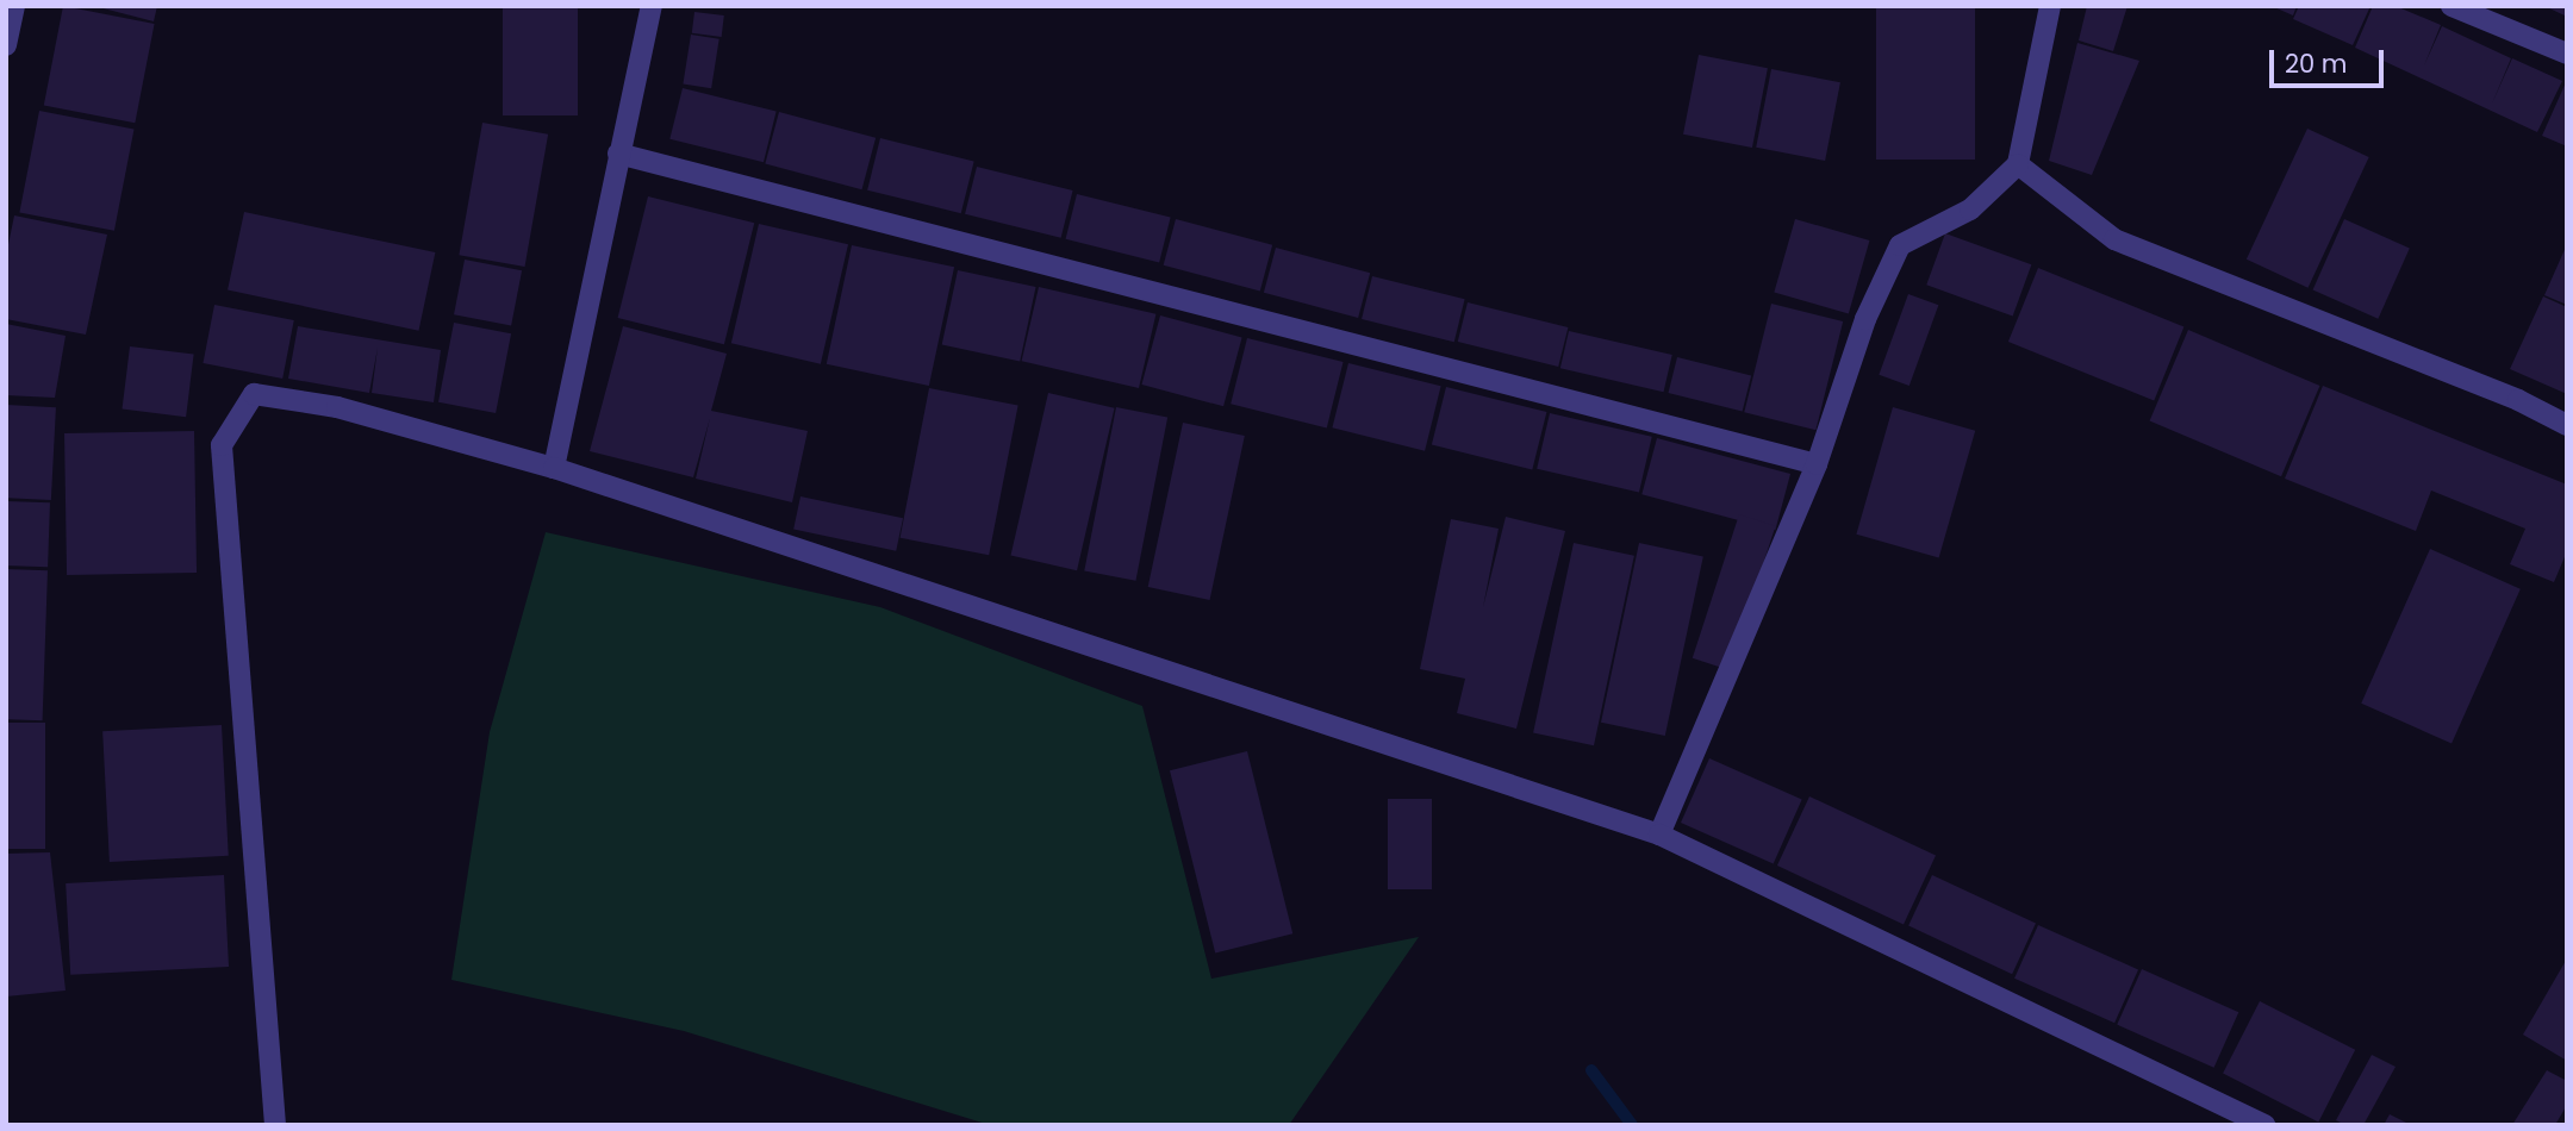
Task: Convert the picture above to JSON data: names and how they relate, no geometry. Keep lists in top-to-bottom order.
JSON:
{
  "scale_bar": "20 m"
}
